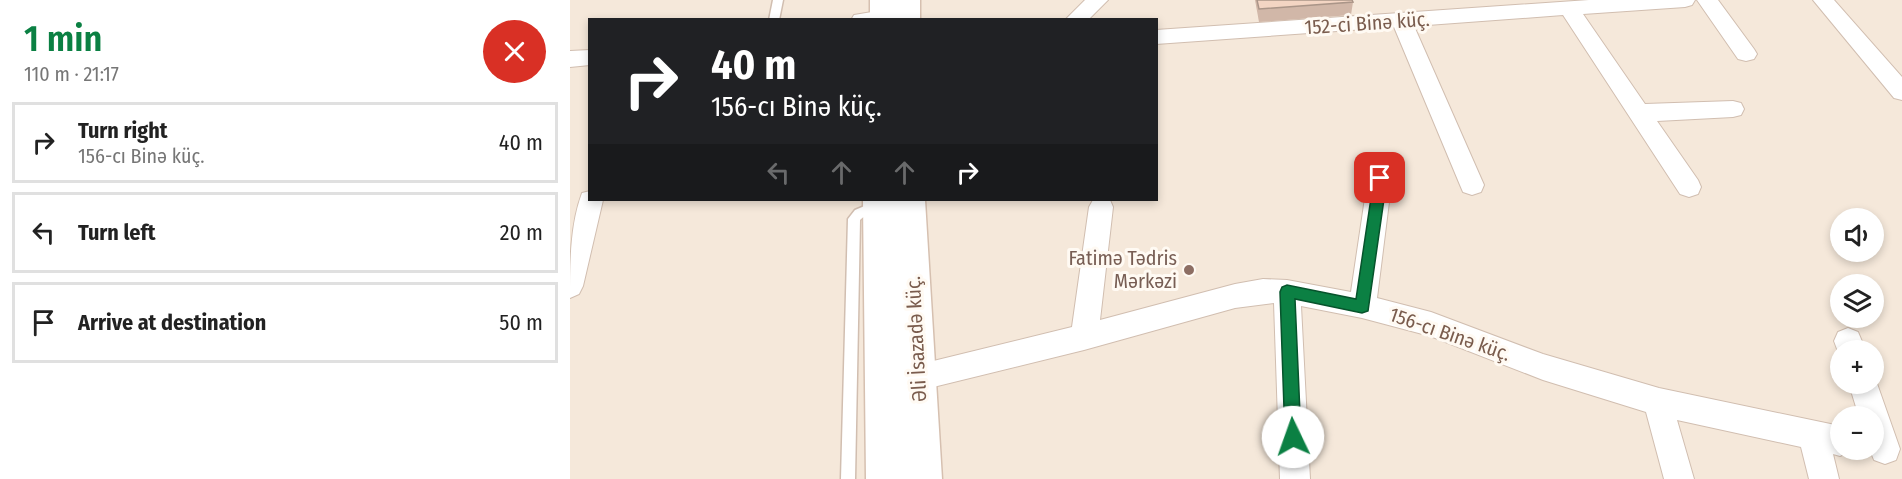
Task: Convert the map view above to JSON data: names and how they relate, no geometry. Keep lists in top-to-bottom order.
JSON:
{
  "streets": {
    "main road": ["Əli İsazadə küç."],
    "street": ["152-ci Binə küç.", "156-cı Binə küç."]
  },
  "crossings": [
    ["156-cı Binə küç.", "Əli İsazadə küç."]
  ],
  "places": ["Fatimə Tədris Mərkəzi"],
  "page": {
    "heading": ["1 min", "110 m · 21:17"],
    "turn": ["40 m", "156-cı Binə küç."],
    "list": [
      {
        "name": "Turn right",
        "note": "156-cı Binə küç.",
        "value": "40 m"
      },
      {
        "name": "Turn left",
        "value": "20 m"
      },
      {
        "name": "Arrive at destination",
        "value": "50 m"
      }
    ],
    "map_buttons": ["+", "−"]
  }
}
